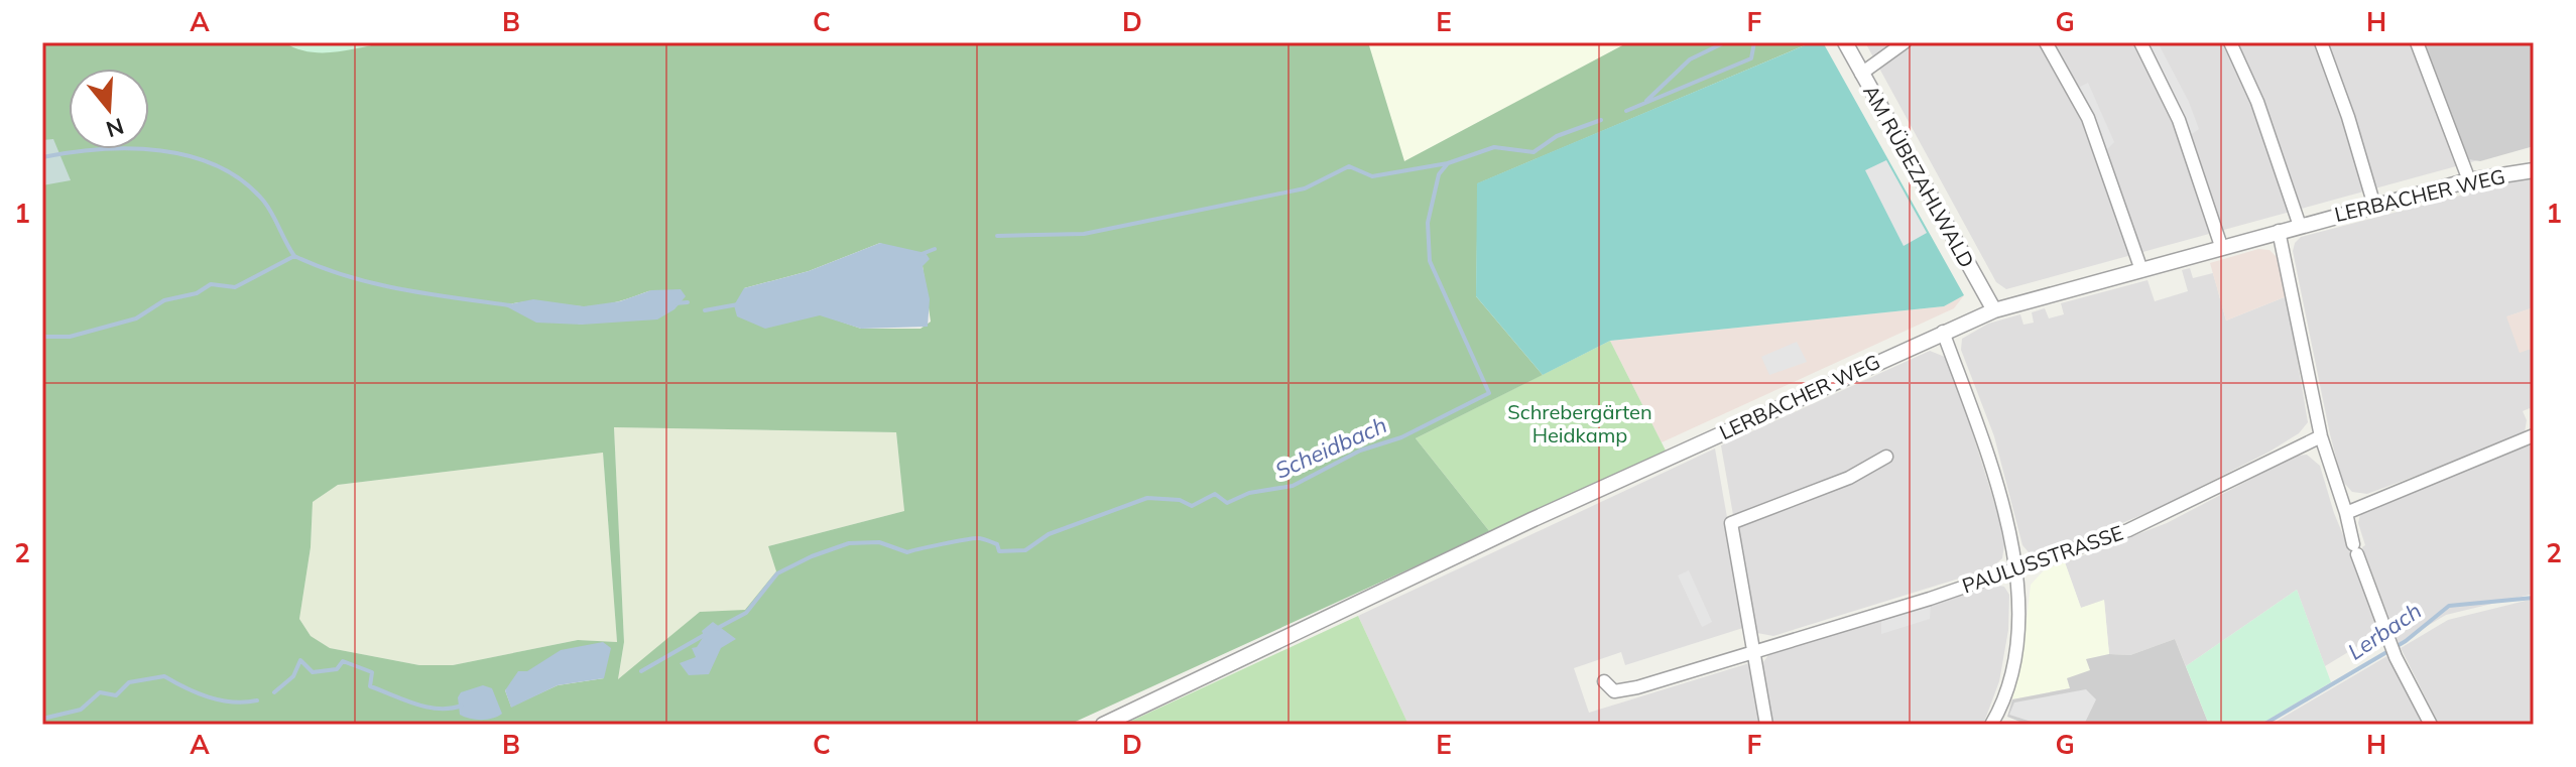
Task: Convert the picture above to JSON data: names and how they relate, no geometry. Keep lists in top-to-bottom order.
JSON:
{
  "streets": {
    "street": ["AM RÜBEZAHLWALD", "LERBACHER WEG", "PAULUSSTRASSE"]
  },
  "crossings": [
    ["AM RÜBEZAHLWALD", "LERBACHER WEG"]
  ],
  "water": ["Scheidbach", "Lerbach"],
  "parks": ["Schrebergärten Heidkamp"],
  "north": "bottom",
  "grid": {
    "columns": [
      "A",
      "B",
      "C",
      "D",
      "E",
      "F",
      "G",
      "H"
    ],
    "rows": ["1", "2"]
  }
}
